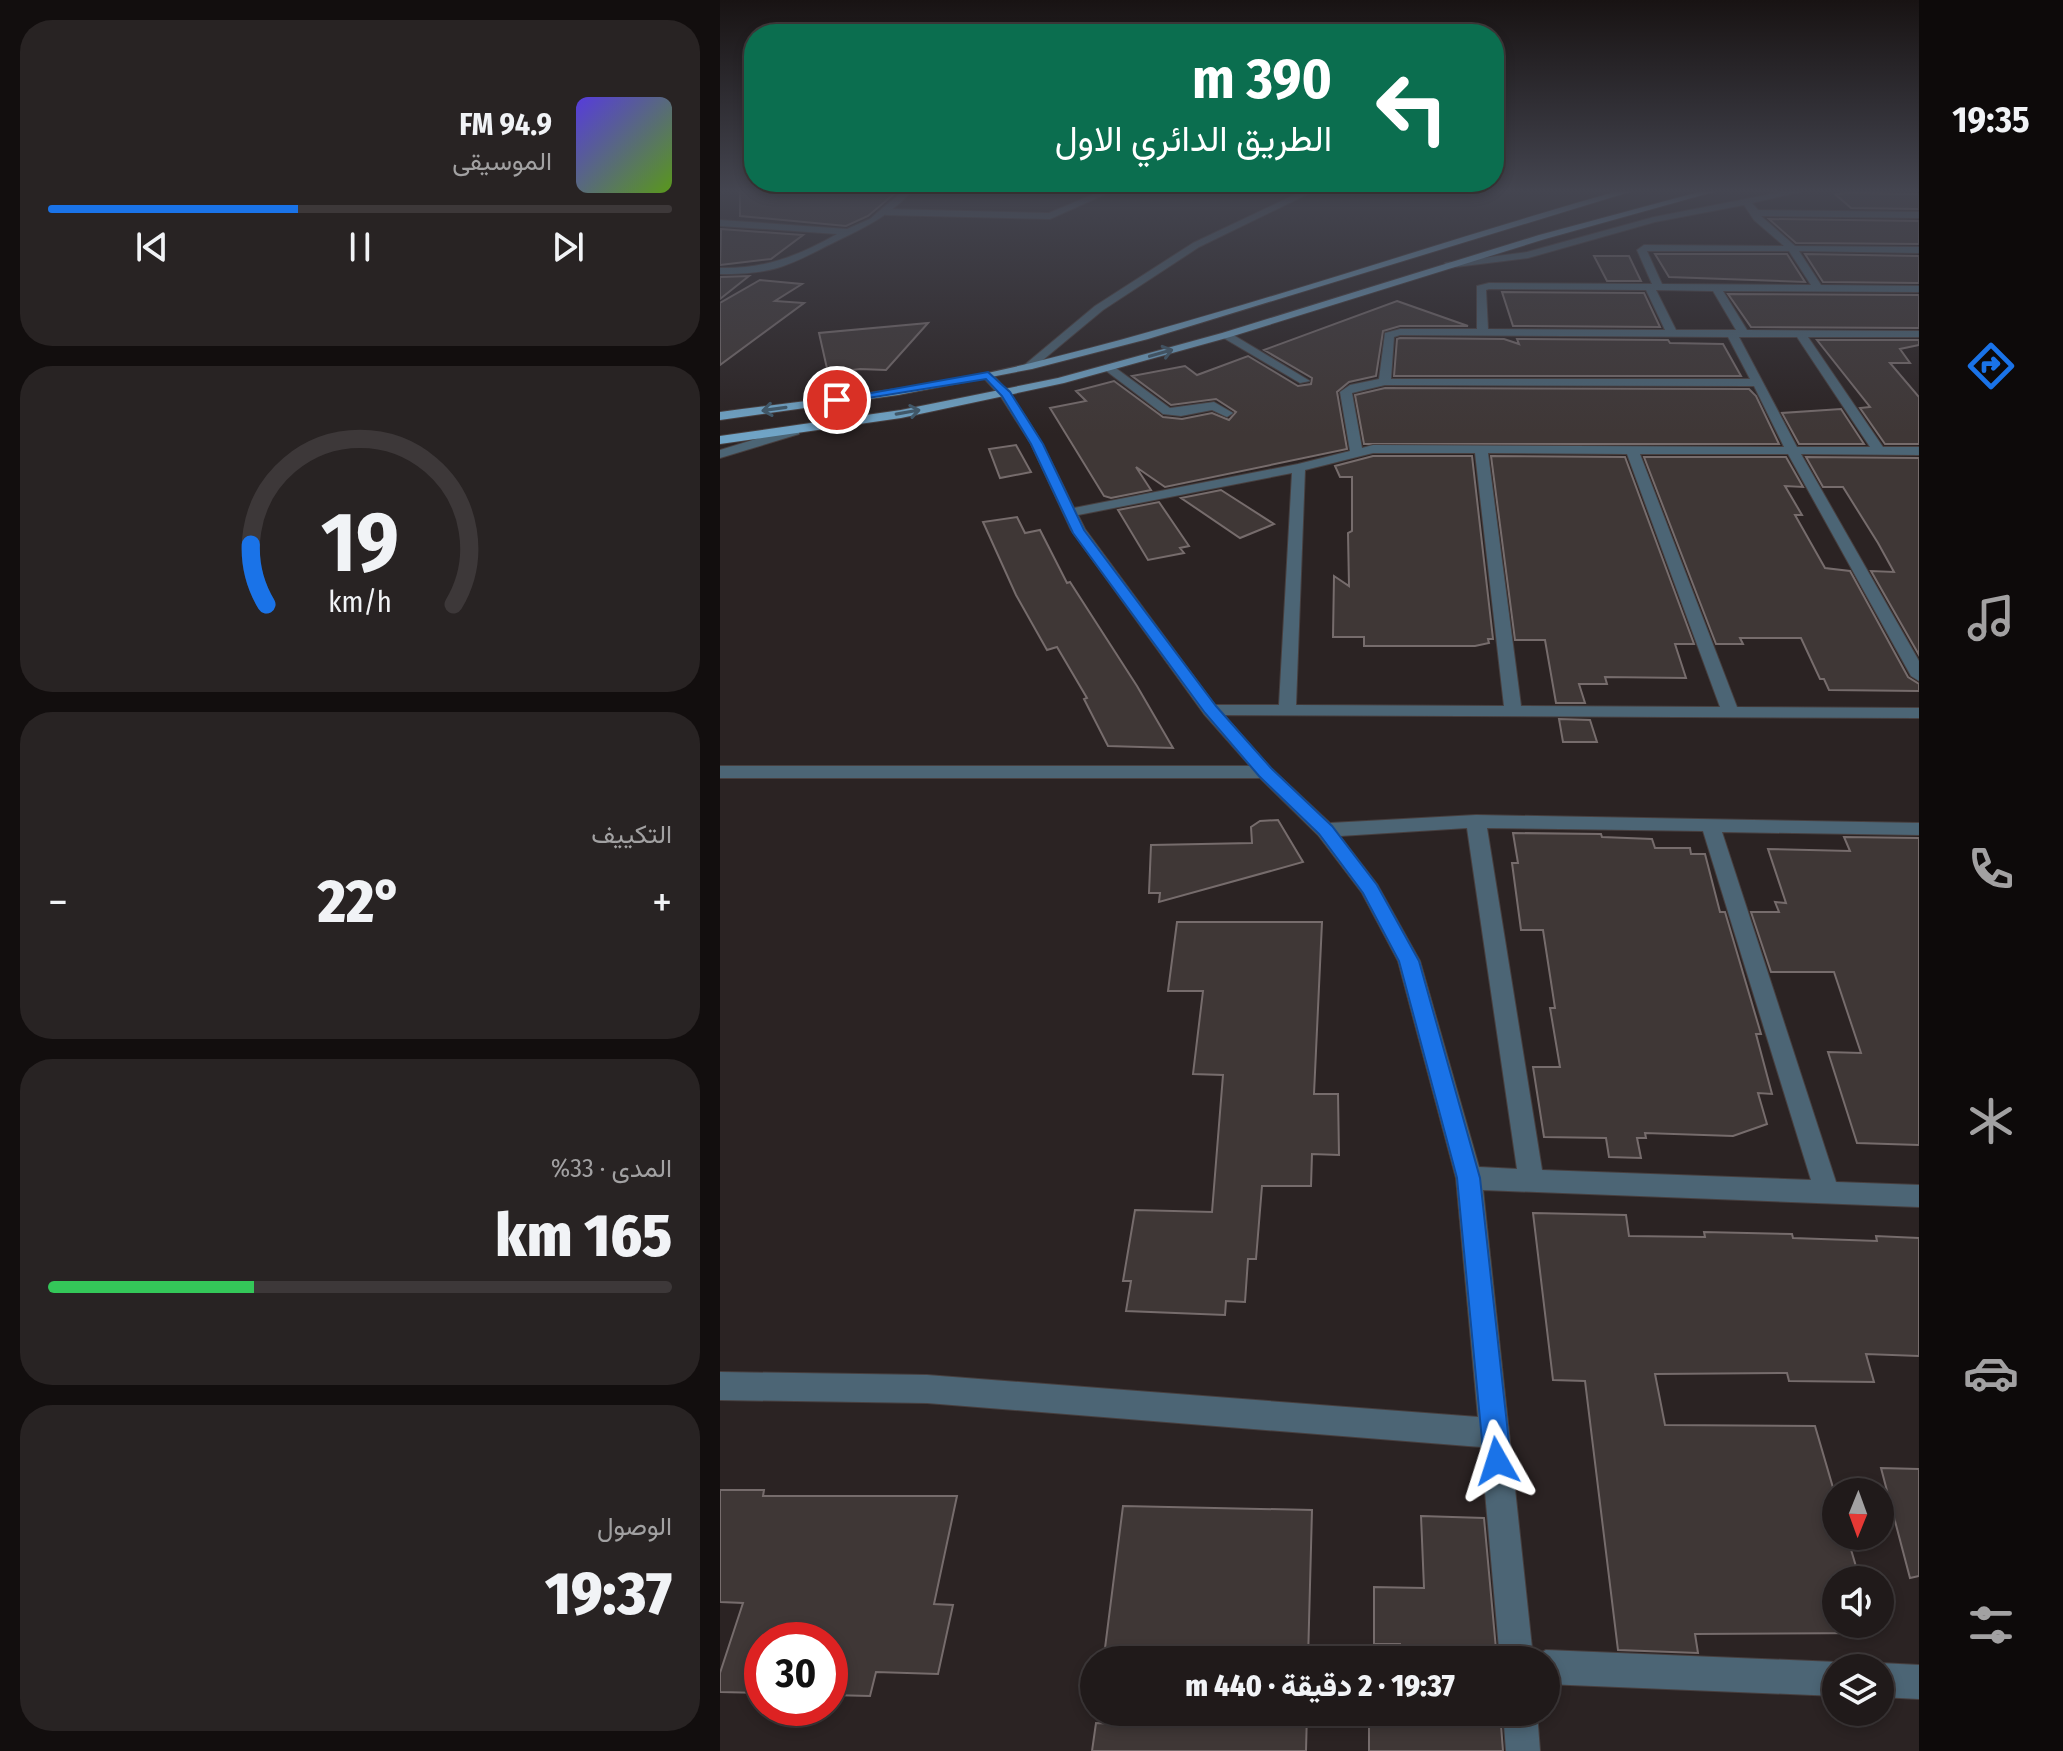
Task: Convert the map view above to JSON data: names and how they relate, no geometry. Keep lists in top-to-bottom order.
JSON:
{
  "north": "bottom",
  "page": {
    "tabs": "19:35",
    "turn": ["390 m", "الطريق الدائري الاول"],
    "song": ["94.9 FM", "الموسيقى"],
    "tile": [
      "التكييف",
      ["المدى · 33%", "165 km"],
      ["الوصول", "19:37"]
    ],
    "heat": ["−", "22°", "+"],
    "limit": "30",
    "trip": "19:37 · 2 دقيقة · 440 m",
    "gauge": ["19", "km/h"]
  }
}
